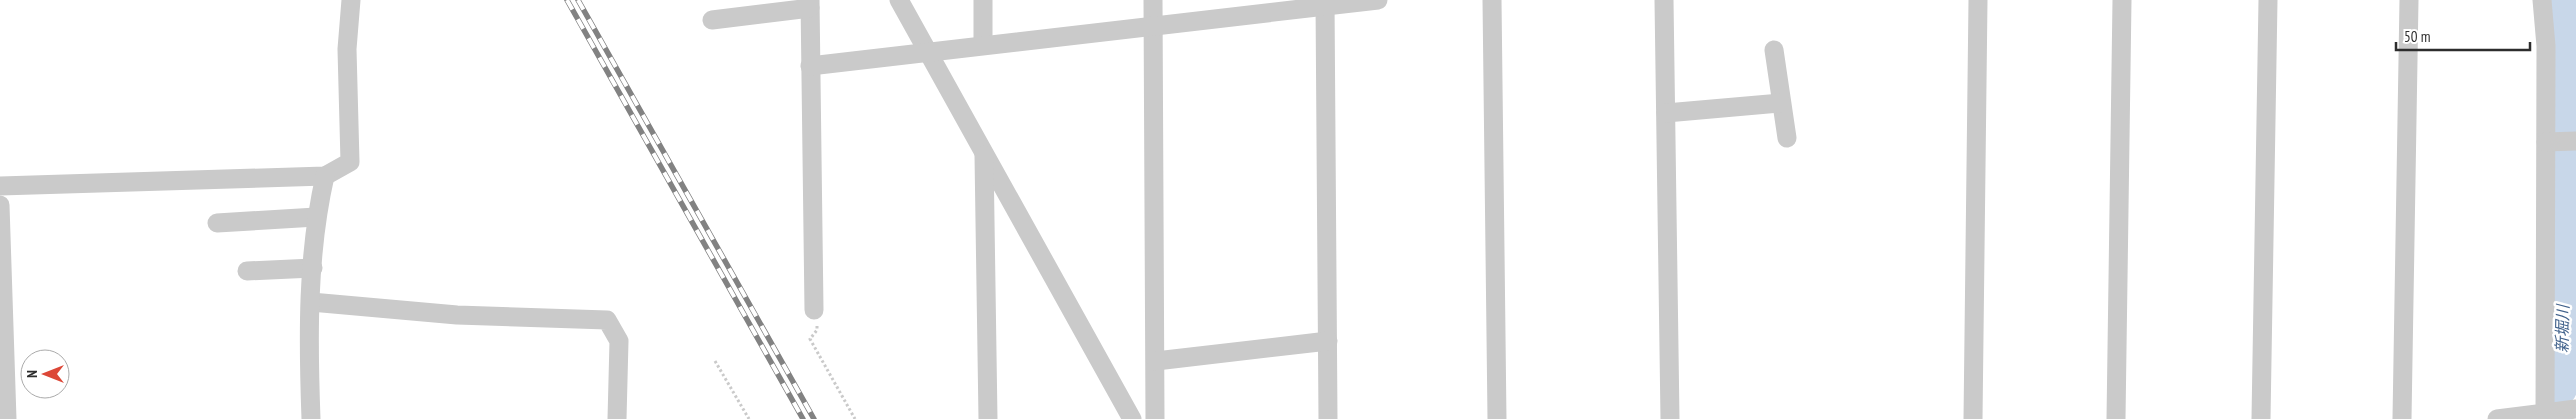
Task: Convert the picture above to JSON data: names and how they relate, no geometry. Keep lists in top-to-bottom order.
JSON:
{
  "water": ["新堀川"],
  "scale_bar": "50 m",
  "north": "left"
}
